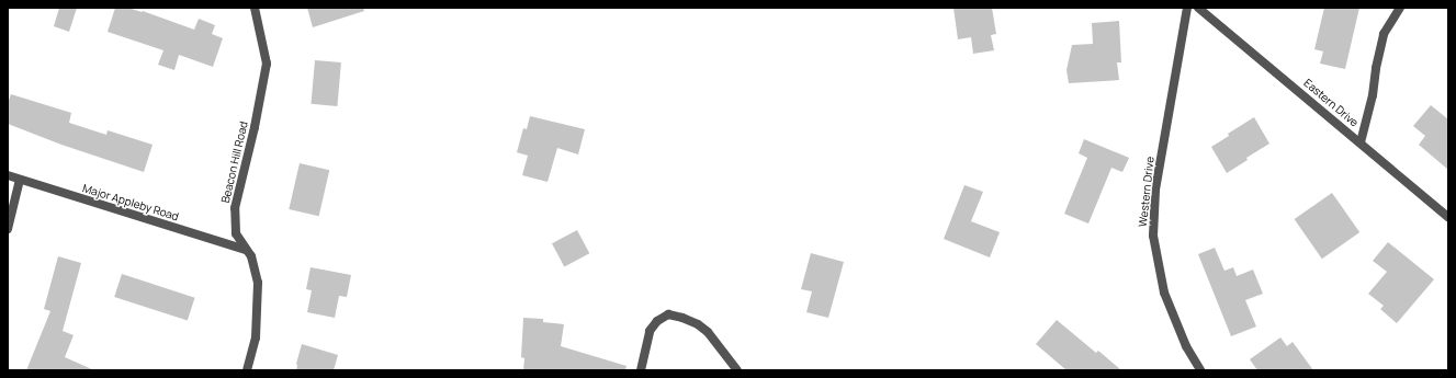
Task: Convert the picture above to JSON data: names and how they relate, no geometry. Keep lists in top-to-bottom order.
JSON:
{
  "streets": {
    "street": [
      "Eastern Drive",
      "Beacon Hill Road",
      "Western Drive",
      "Major Appleby Road"
    ]
  },
  "crossings": [
    ["Beacon Hill Road", "Major Appleby Road"]
  ]
}
